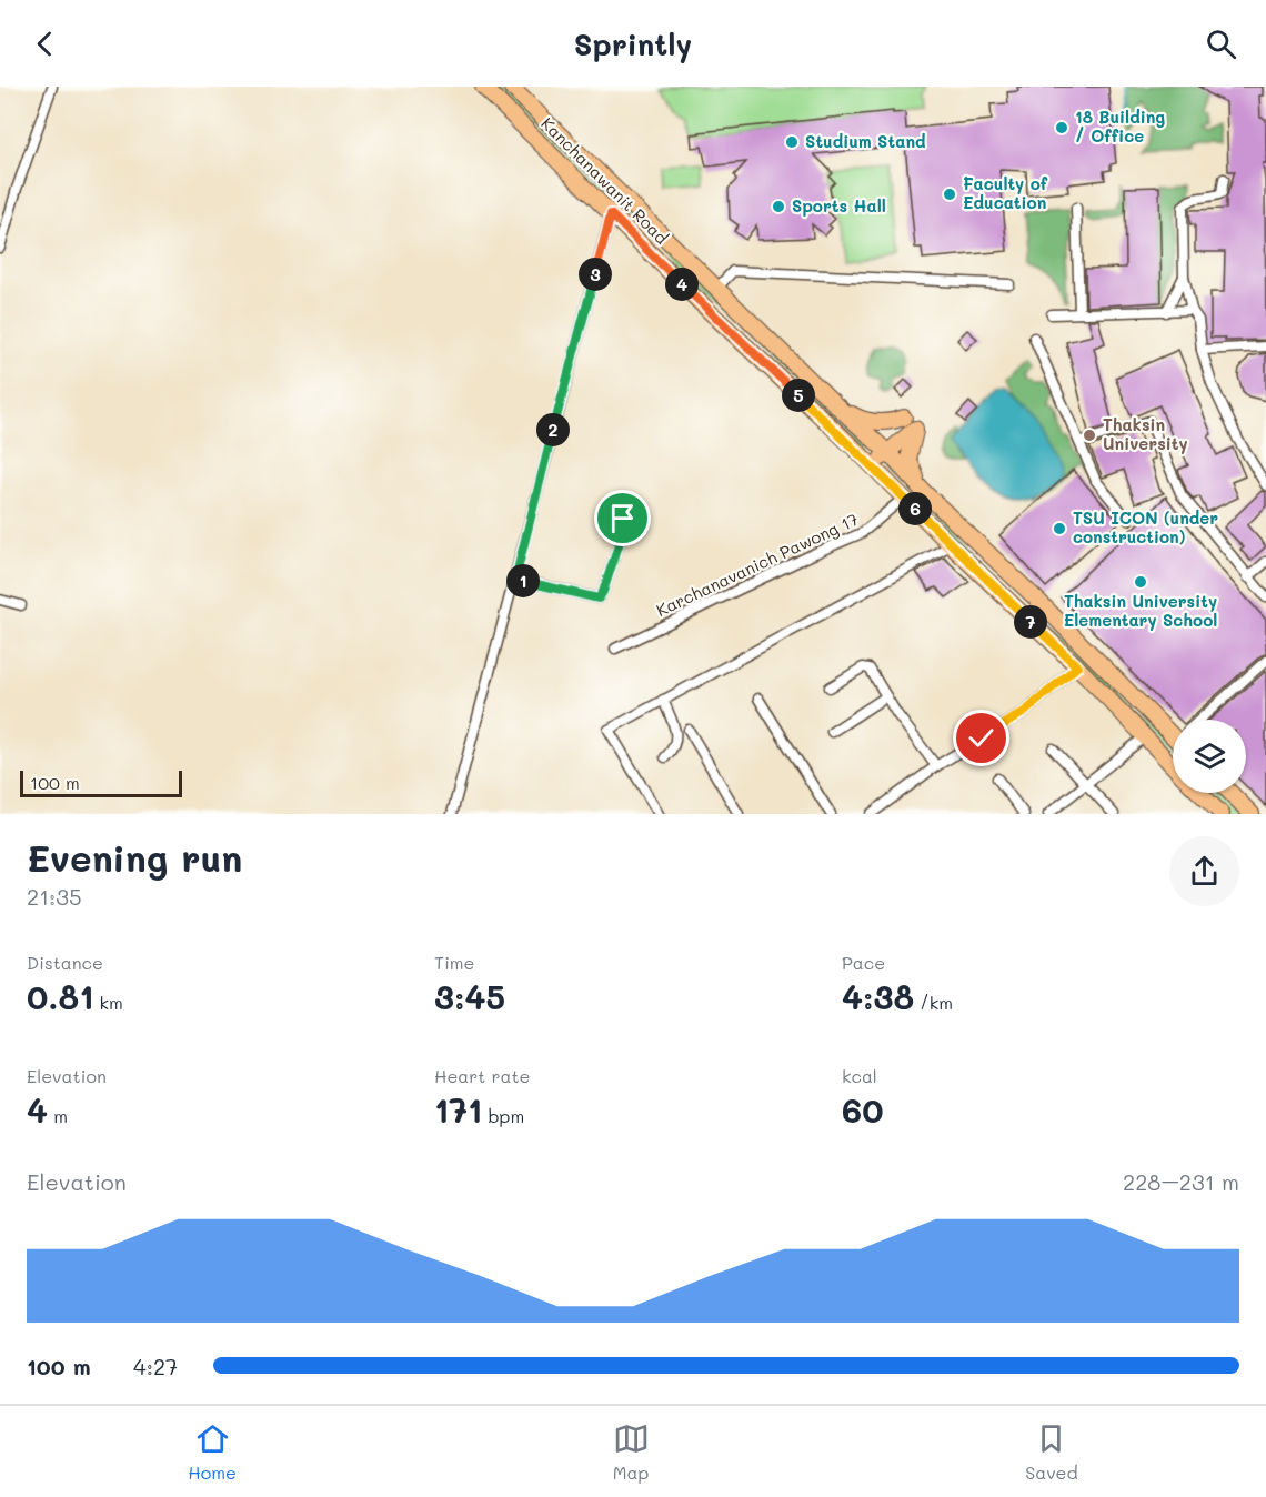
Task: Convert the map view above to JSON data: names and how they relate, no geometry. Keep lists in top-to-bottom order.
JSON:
{
  "streets": {
    "main road": ["Kanchanawanit Road"],
    "street": ["Karchanavanich Pawong 17"]
  },
  "crossings": [
    ["Kanchanawanit Road", "Karchanavanich Pawong 17"]
  ],
  "places": [
    "18 Building / Office",
    "Studium Stand",
    "Faculty of Education",
    "Sports Hall",
    "Thaksin University",
    "TSU ICON (under construction)",
    "Thaksin University Elementary School"
  ],
  "scale_bar": "100 m",
  "page": {
    "header": "Sprintly",
    "pins": [
      "3",
      "4",
      "5",
      "2",
      "6",
      "1",
      "7"
    ],
    "scale": "100 m",
    "heading": ["Evening run", "21:35"],
    "stats": [
      ["Distance", "0.81 km"],
      ["Time", "3:45"],
      ["Pace", "4:38 /km"],
      ["Elevation", "4 m"],
      ["Heart rate", "171 bpm"],
      ["kcal", "60"]
    ],
    "chart": ["Elevation", "228–231 m"],
    "list": [
      {
        "name": "100 m",
        "note": "4:27"
      }
    ],
    "tabs": ["Home", "Map", "Saved"]
  }
}
